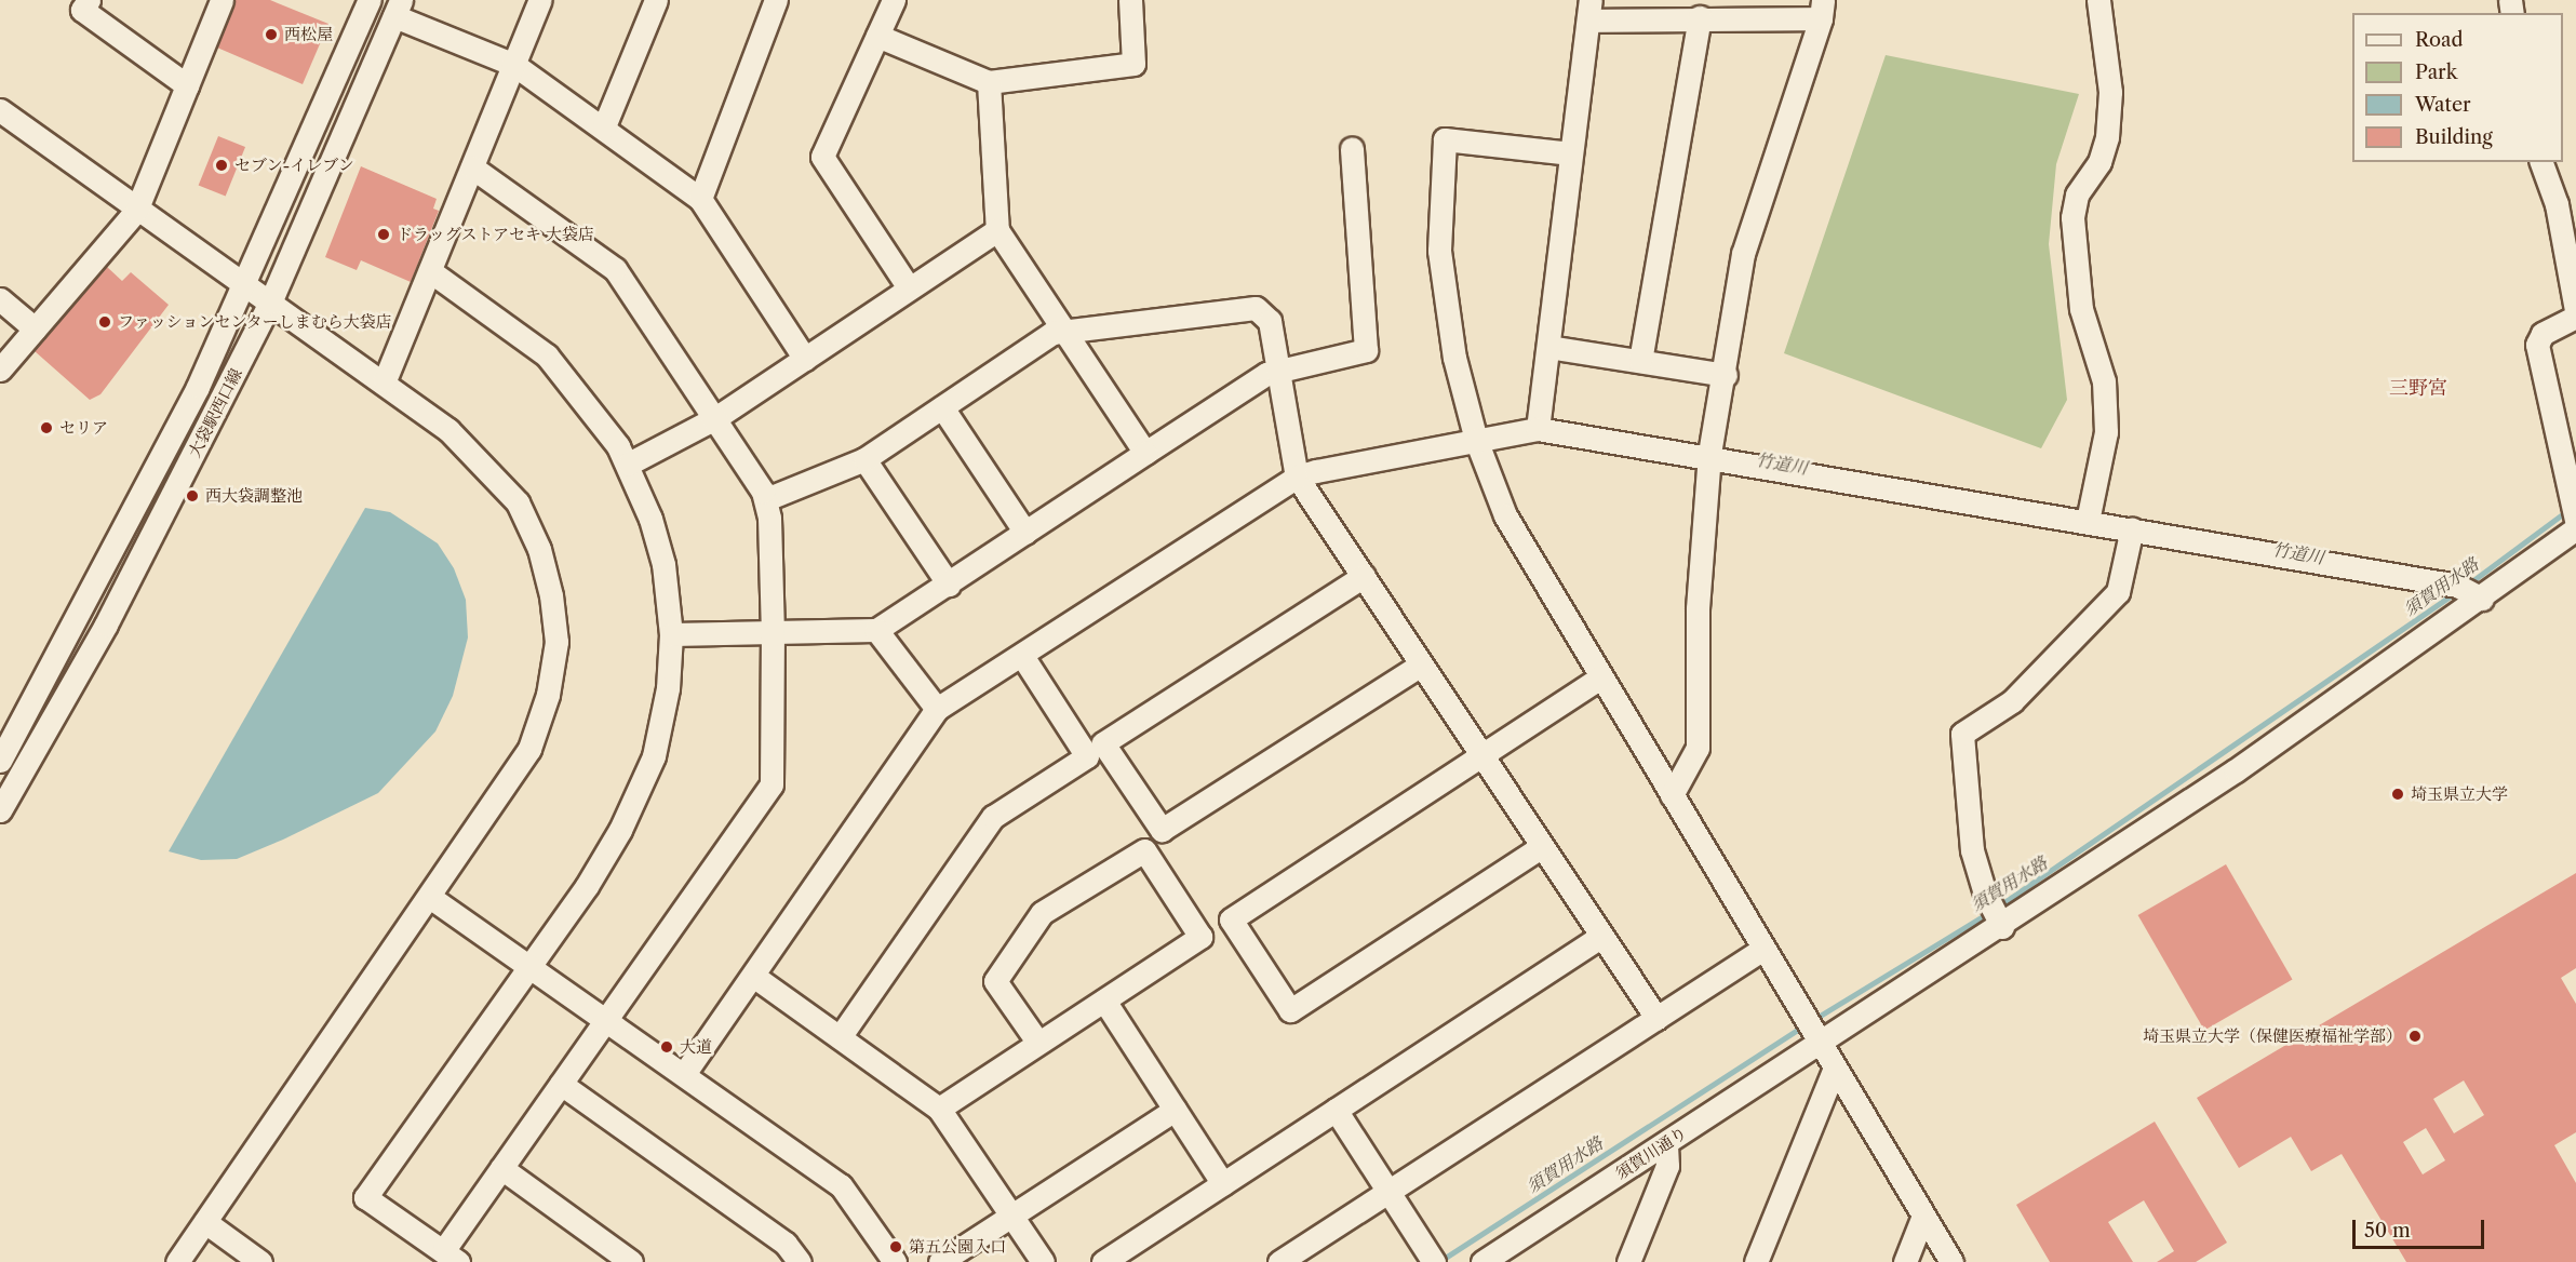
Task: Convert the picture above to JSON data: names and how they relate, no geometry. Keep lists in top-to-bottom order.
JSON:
{
  "streets": {
    "street": ["大袋駅西口線", "須賀川通り"]
  },
  "districts": ["三野宮"],
  "water": ["竹道川", "須賀用水路"],
  "places": [
    "西松屋",
    "セブン-イレブン",
    "ドラッグストアセキ 大袋店",
    "ファッションセンターしまむら大袋店",
    "セリア",
    "西大袋調整池",
    "埼玉県立大学",
    "埼玉県立大学（保健医療福祉学部）",
    "大道",
    "第五公園入口"
  ],
  "legend": [
    "Road",
    "Park",
    "Water",
    "Building"
  ],
  "scale_bar": "50 m"
}
